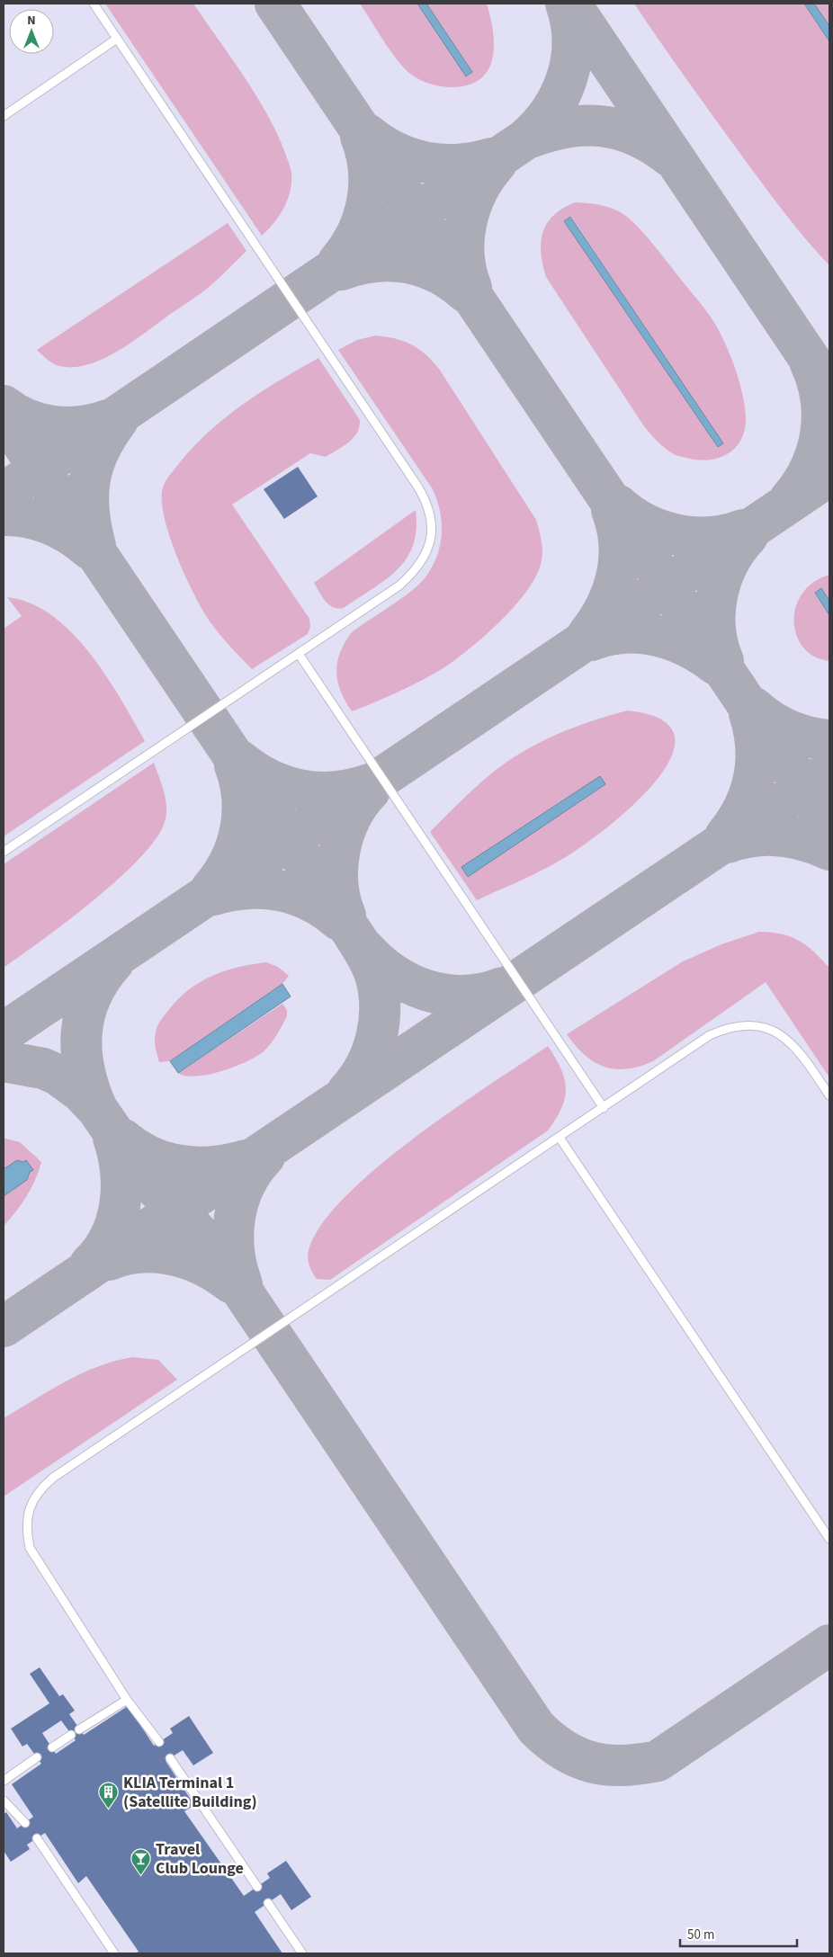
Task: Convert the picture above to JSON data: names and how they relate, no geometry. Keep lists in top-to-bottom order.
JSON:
{
  "places": {
    "building": ["KLIA Terminal 1 (Satellite Building)"],
    "bar": ["Travel Club Lounge"]
  },
  "scale_bar": "50 m",
  "north": "top"
}
